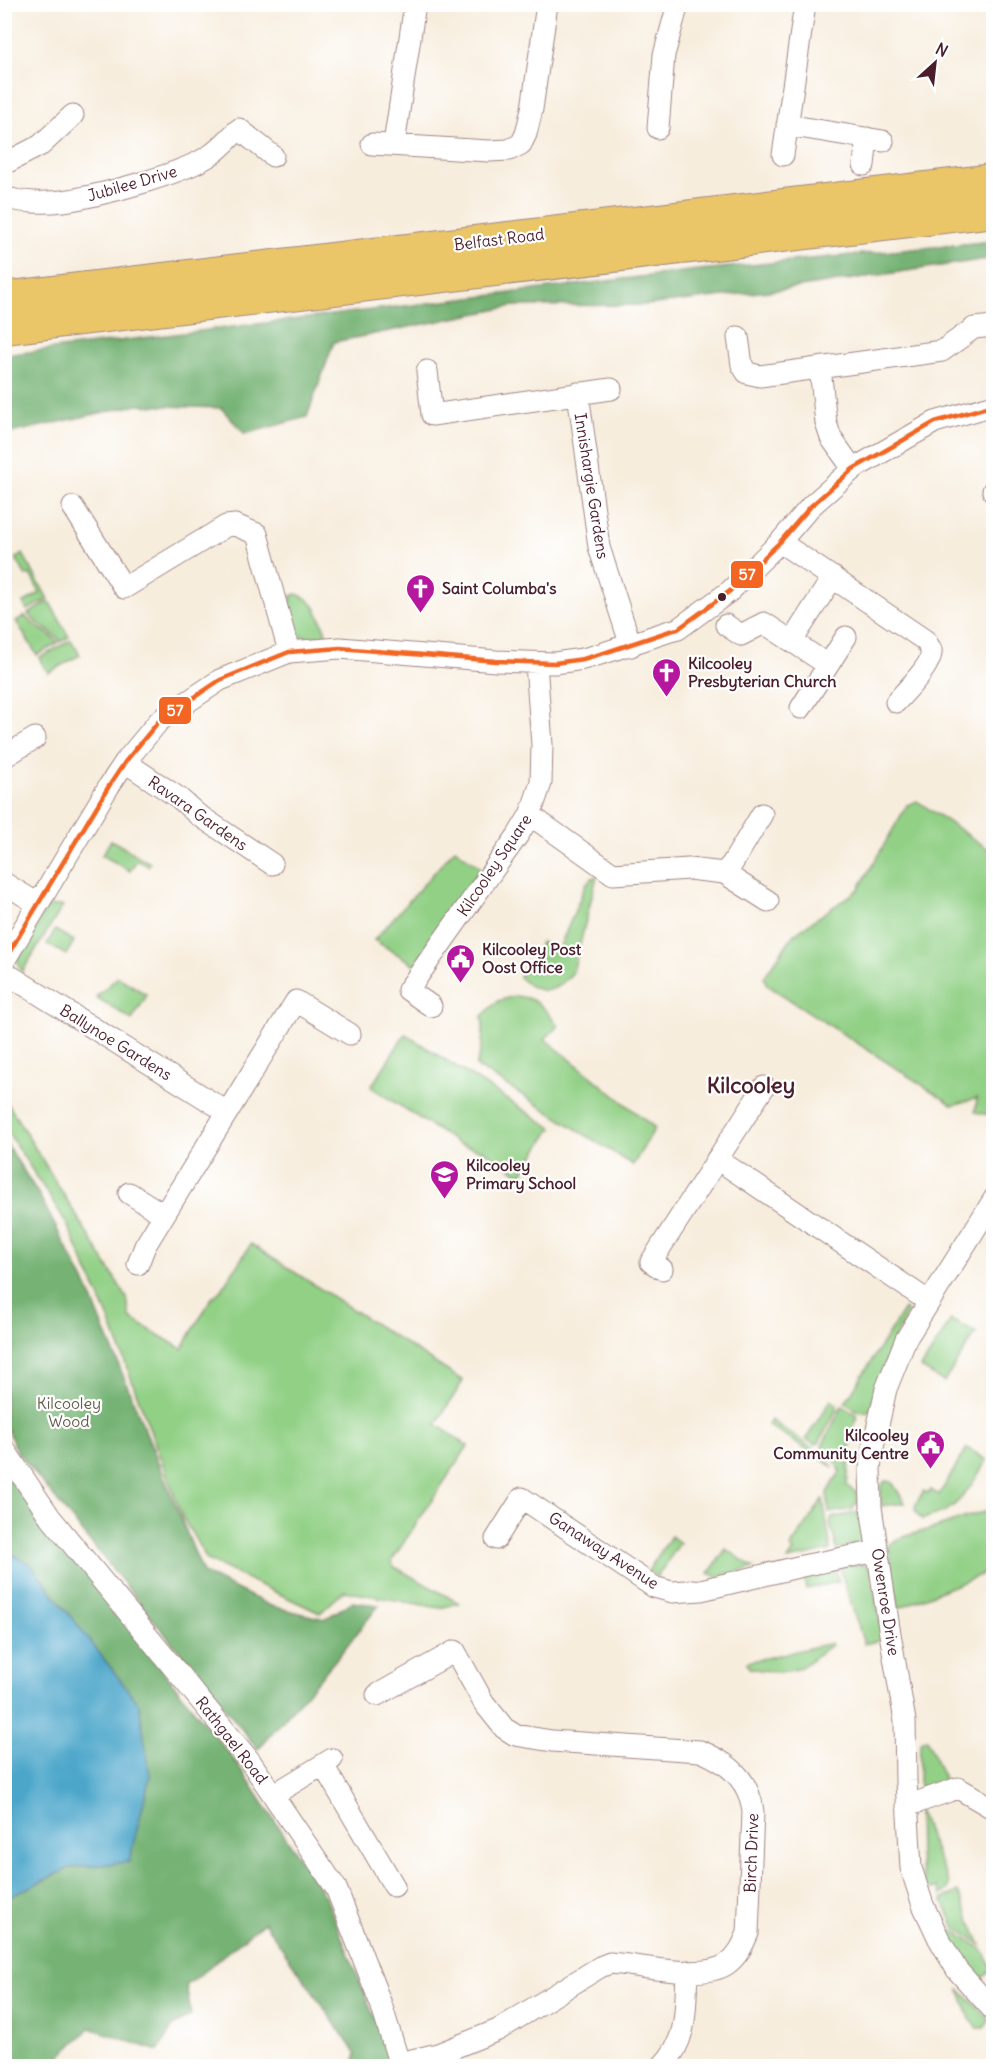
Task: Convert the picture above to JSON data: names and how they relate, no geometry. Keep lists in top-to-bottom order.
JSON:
{
  "streets": {
    "highway": ["Belfast Road"],
    "street": [
      "Jubilee Drive",
      "Innishargie Gardens",
      "Ravara Gardens",
      "Kilcooley Square",
      "Ballynoe Gardens",
      "Ganaway Avenue",
      "Owenroe Drive",
      "Rathgael Road",
      "Birch Drive"
    ]
  },
  "crossings": [
    ["Ganaway Avenue", "Owenroe Drive"],
    ["Rathgael Road", "Birch Drive"]
  ],
  "districts": ["Kilcooley"],
  "parks": ["Kilcooley Wood"],
  "places": {
    "church": ["Saint Columba's", "Kilcooley Presbyterian Church"],
    "public building": ["Kilcooley Post Oost Office", "Kilcooley Community Centre"],
    "school or university": ["Kilcooley Primary School"]
  },
  "lines": ["transit line 57"],
  "north": "top right"
}
